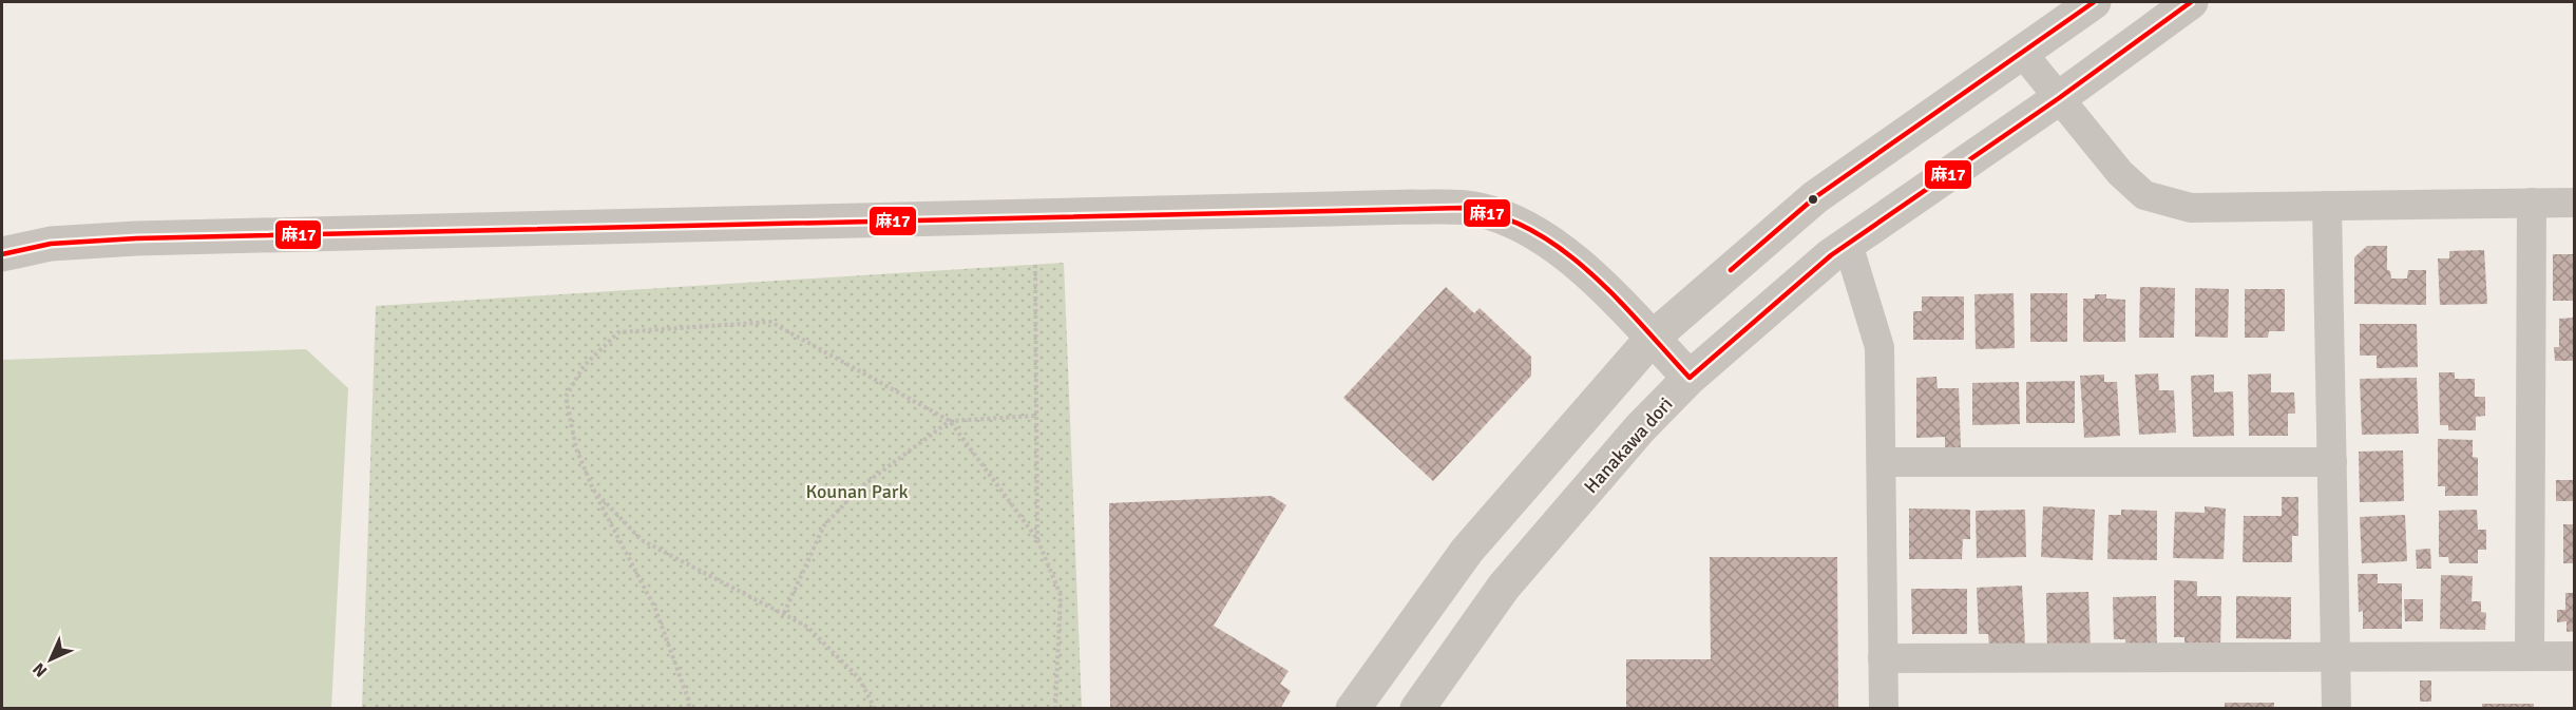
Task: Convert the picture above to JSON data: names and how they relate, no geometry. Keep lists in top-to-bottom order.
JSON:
{
  "streets": {
    "street": ["Hanakawa dori"]
  },
  "parks": ["Kounan Park"],
  "lines": ["transit line 麻17"],
  "north": "bottom left"
}
